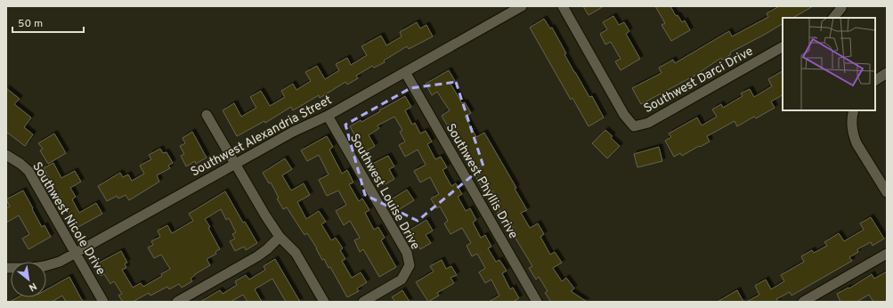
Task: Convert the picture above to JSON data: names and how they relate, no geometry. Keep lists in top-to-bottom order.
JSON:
{
  "streets": {
    "street": [
      "Southwest Darci Drive",
      "Southwest Alexandria Street",
      "Southwest Phyllis Drive",
      "Southwest Louise Drive",
      "Southwest Nicole Drive"
    ]
  },
  "crossings": [
    ["Southwest Alexandria Street", "Southwest Phyllis Drive"],
    ["Southwest Alexandria Street", "Southwest Louise Drive"],
    ["Southwest Alexandria Street", "Southwest Nicole Drive"]
  ],
  "scale_bar": "50 m",
  "north": "bottom right"
}
